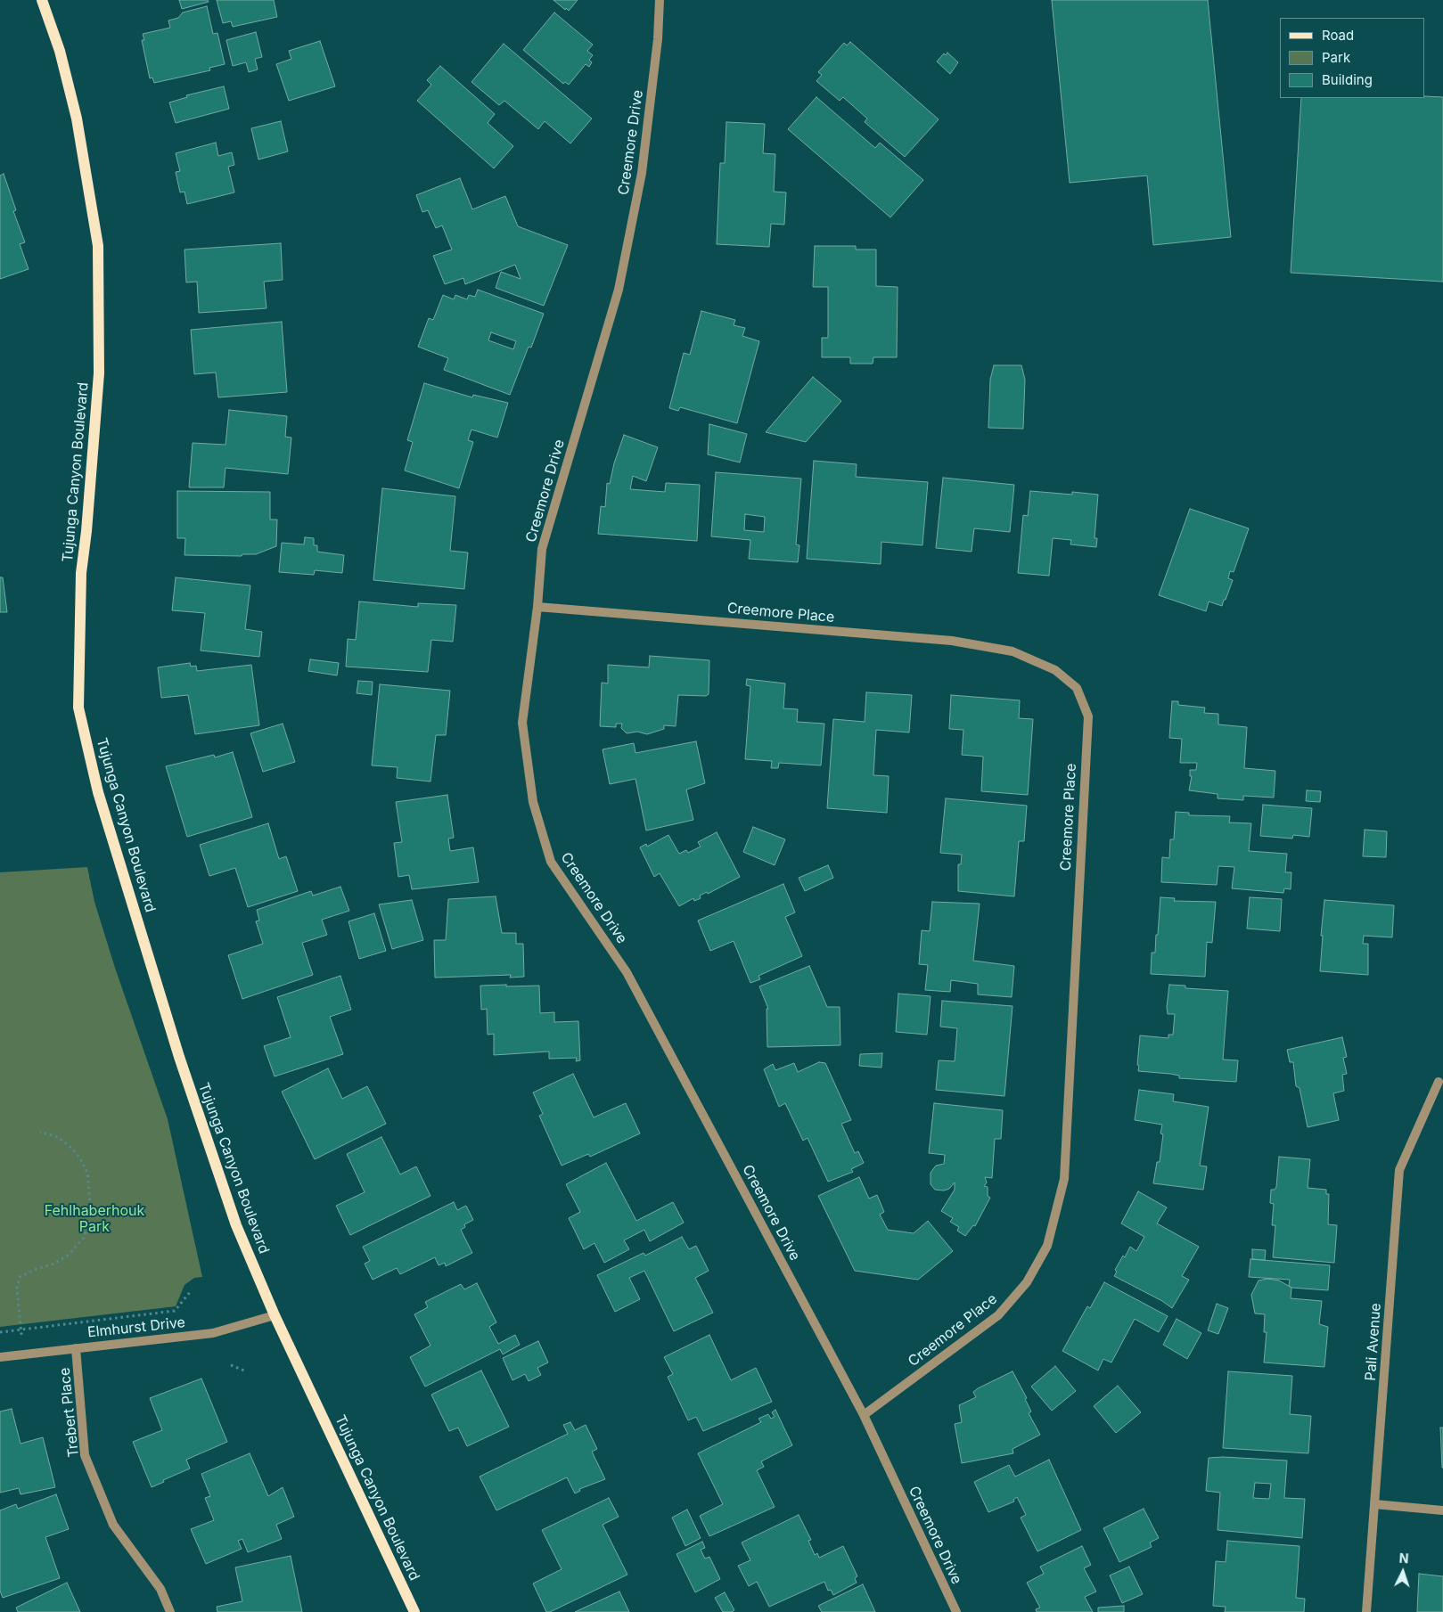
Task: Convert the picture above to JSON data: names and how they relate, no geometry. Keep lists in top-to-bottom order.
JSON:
{
  "streets": {
    "main road": ["Tujunga Canyon Boulevard"],
    "street": [
      "Creemore Drive",
      "Creemore Place",
      "Elmhurst Drive",
      "Pali Avenue",
      "Trebert Place"
    ]
  },
  "crossings": [
    ["Creemore Drive", "Creemore Place"],
    ["Tujunga Canyon Boulevard", "Elmhurst Drive"],
    ["Elmhurst Drive", "Trebert Place"]
  ],
  "parks": ["Fehlhaberhouk Park"],
  "legend": ["Road", "Park", "Building"],
  "north": "top"
}
